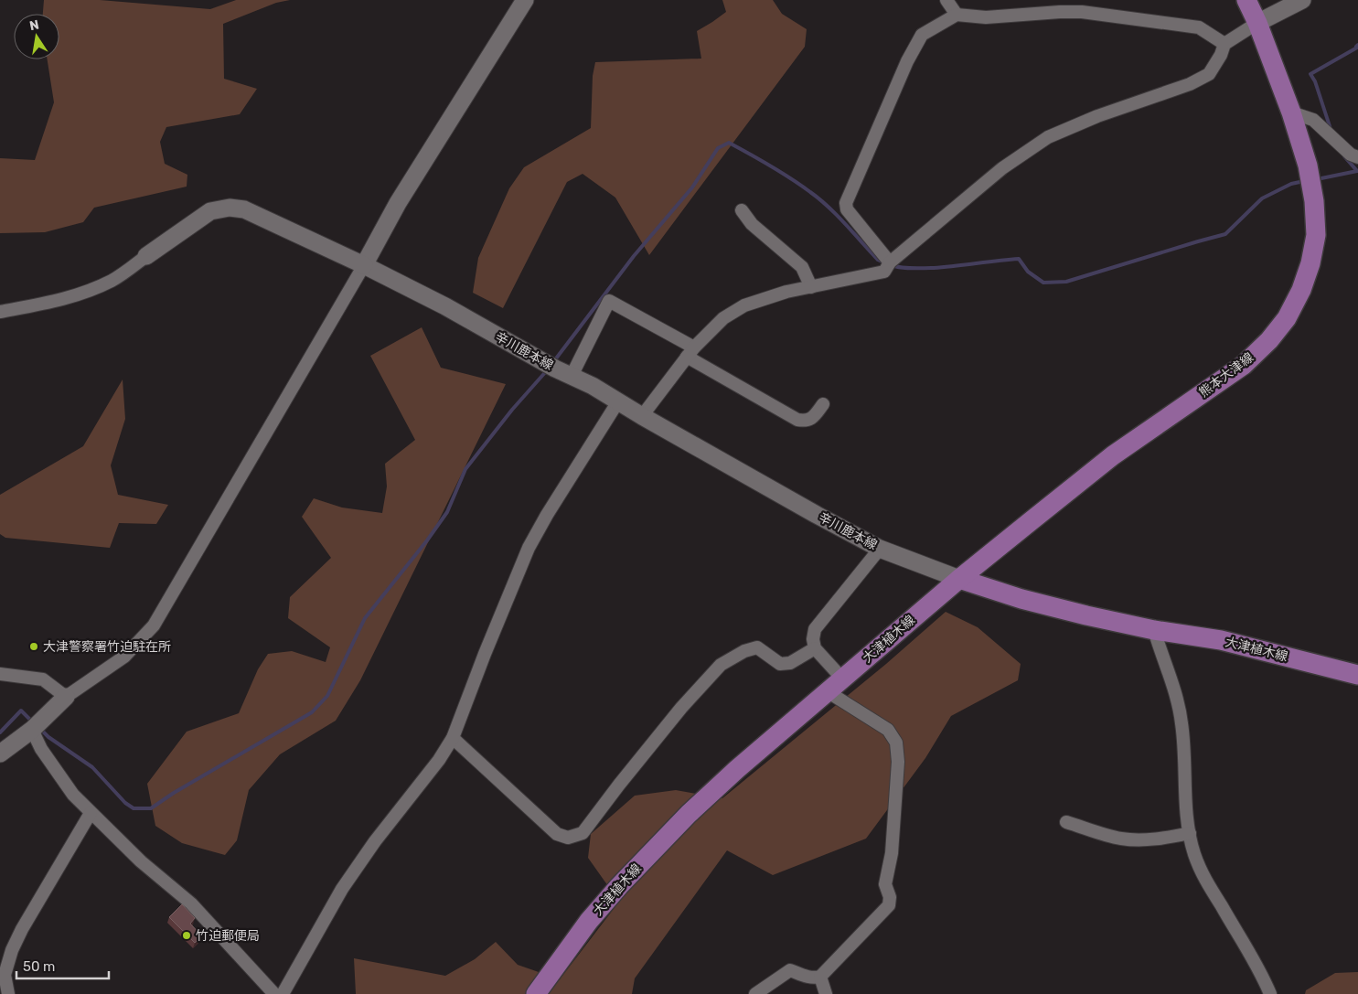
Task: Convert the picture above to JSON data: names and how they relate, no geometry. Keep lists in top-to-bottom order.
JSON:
{
  "streets": {
    "main road": ["辛川鹿本線", "熊本大津線", "大津植木線"]
  },
  "crossings": [
    ["辛川鹿本線", "熊本大津線"],
    ["辛川鹿本線", "大津植木線"],
    ["熊本大津線", "大津植木線"]
  ],
  "places": ["大津警察署竹迫駐在所", "竹迫郵便局"],
  "scale_bar": "50 m",
  "north": "top"
}
